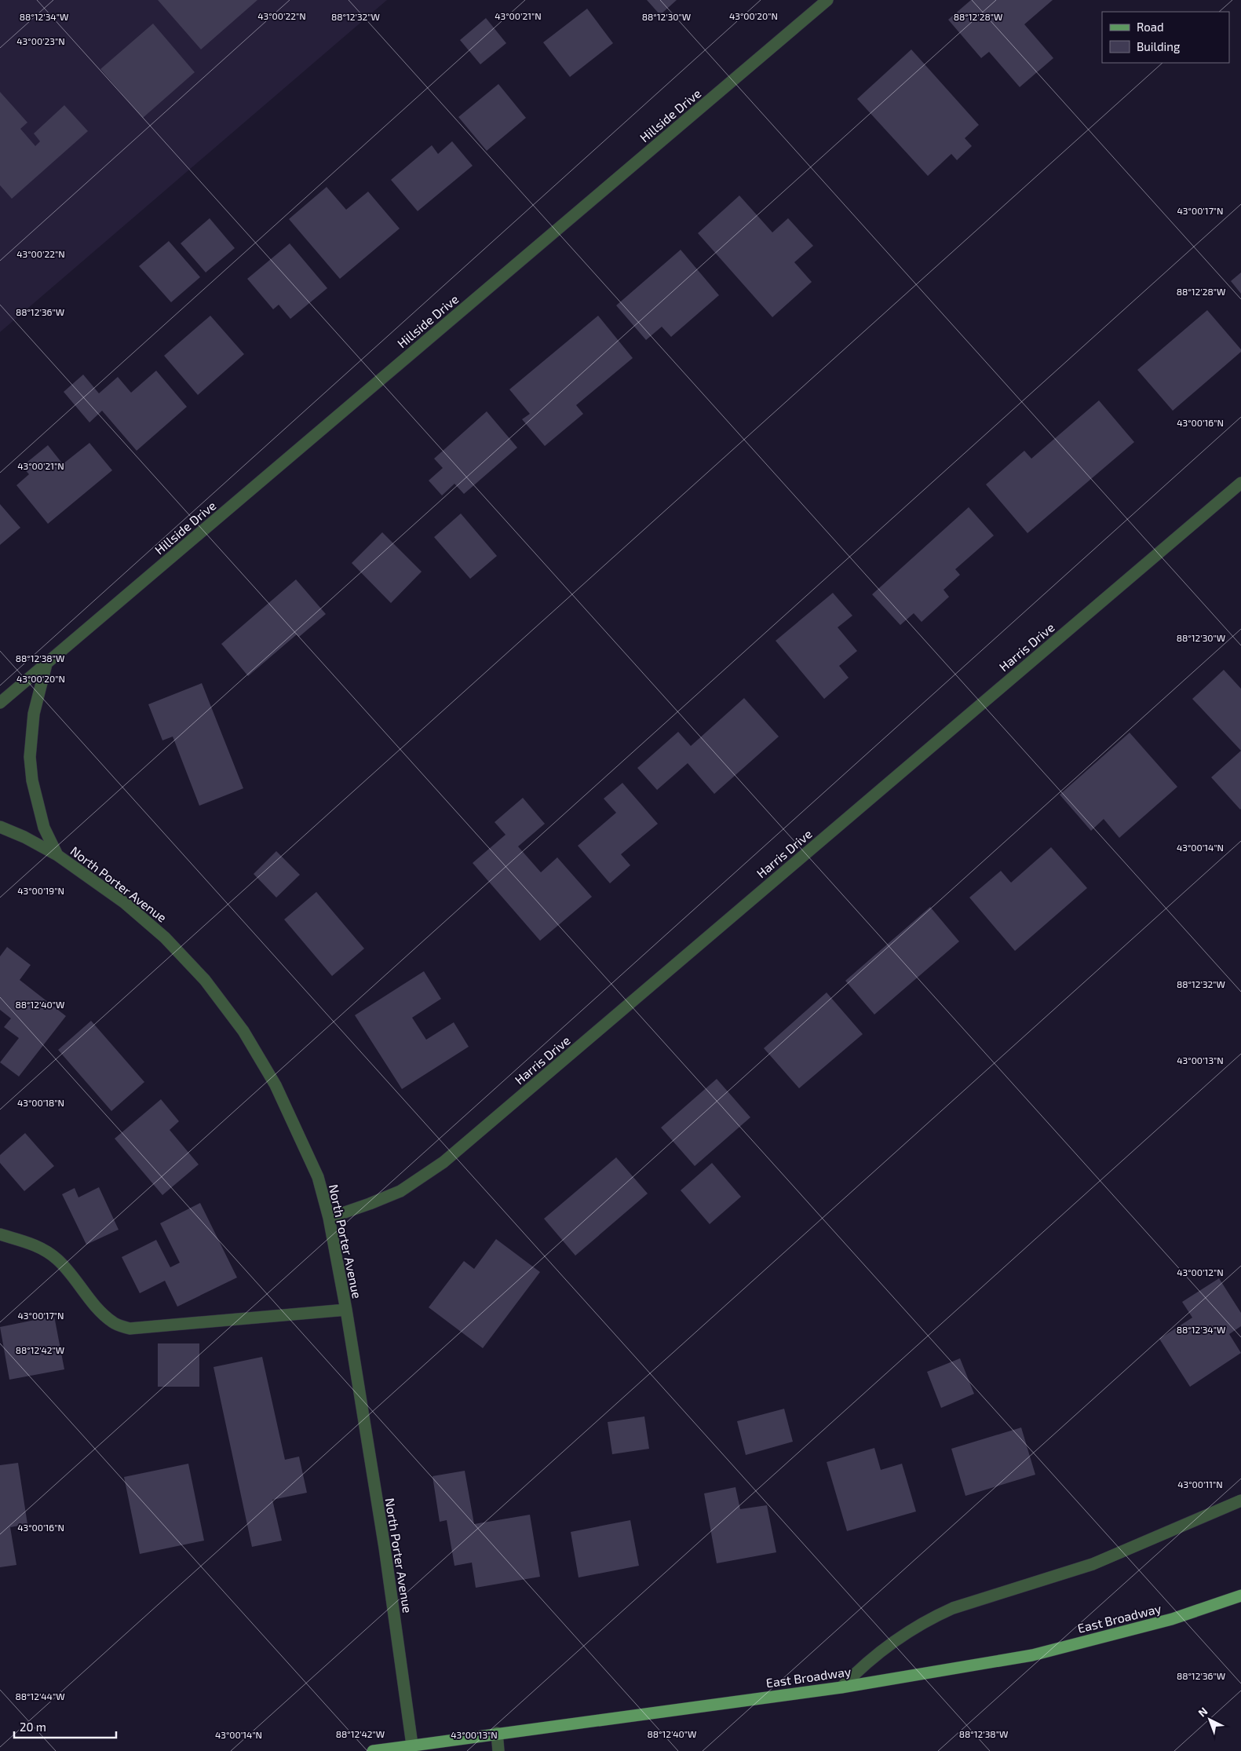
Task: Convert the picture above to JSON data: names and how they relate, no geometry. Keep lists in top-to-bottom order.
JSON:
{
  "streets": {
    "main road": ["East Broadway"],
    "street": ["Hillside Drive", "Harris Drive", "North Porter Avenue"]
  },
  "crossings": [
    ["Harris Drive", "North Porter Avenue"],
    ["North Porter Avenue", "East Broadway"]
  ],
  "legend": ["Road", "Building"],
  "scale_bar": "20 m",
  "north": "top left",
  "coordinates": [
    "43°00'21\"N",
    "43°00'20\"N",
    "43°00'22\"N",
    "88°12'34\"W",
    "88°12'32\"W",
    "88°12'28\"W",
    "88°12'30\"W",
    "43°00'23\"N",
    "43°00'17\"N",
    "88°12'36\"W",
    "43°00'16\"N",
    "88°12'38\"W",
    "43°00'14\"N",
    "43°00'19\"N",
    "88°12'40\"W",
    "43°00'13\"N",
    "43°00'18\"N",
    "43°00'12\"N",
    "88°12'42\"W",
    "43°00'11\"N",
    "88°12'44\"W"
  ]
}
